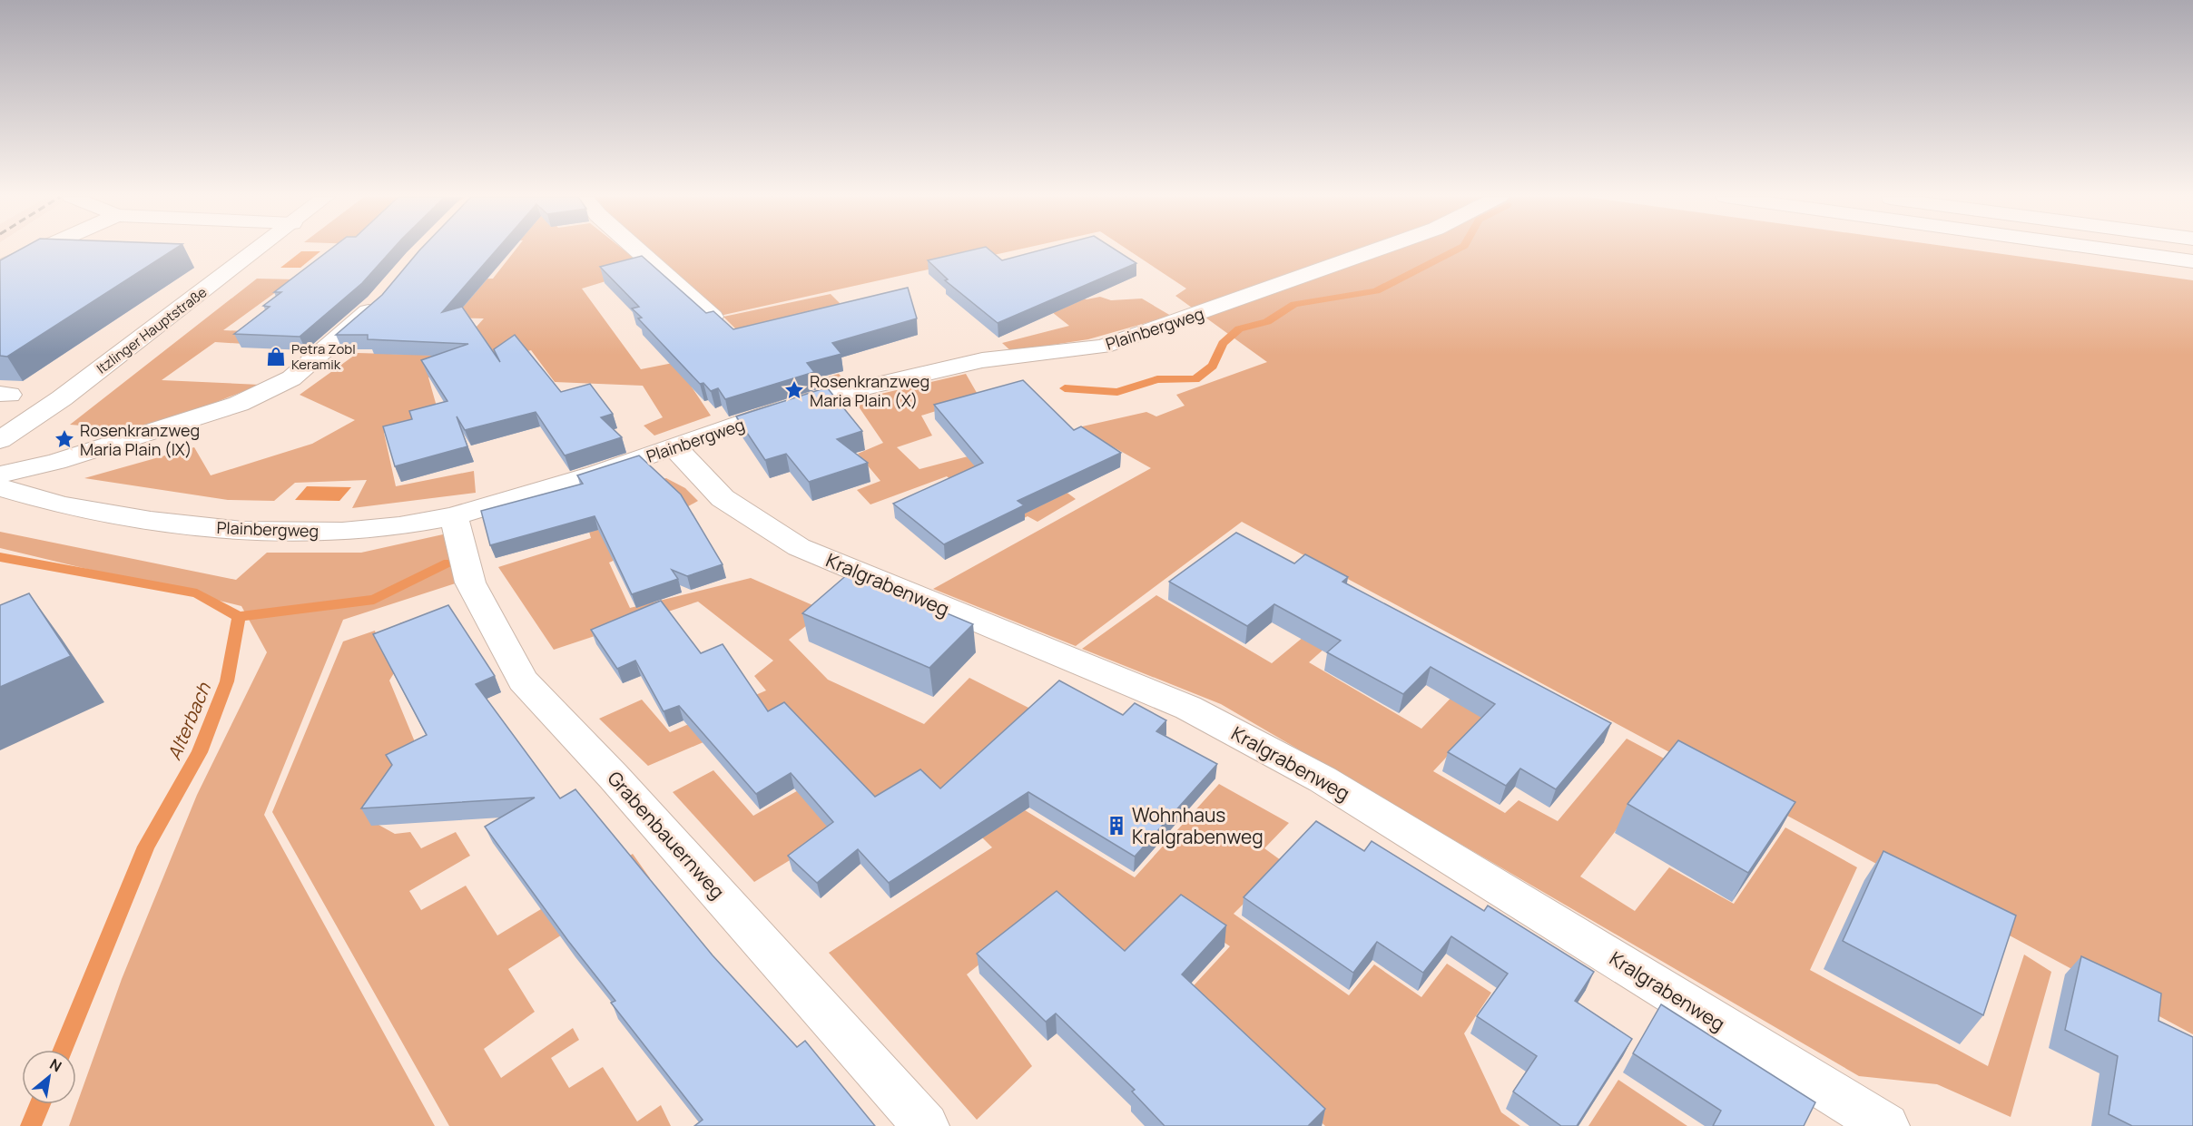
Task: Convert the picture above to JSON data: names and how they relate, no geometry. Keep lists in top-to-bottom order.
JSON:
{
  "streets": {
    "main road": [
      "Plainbergweg",
      "Itzlinger Hauptstraße",
      "Kralgrabenweg",
      "Grabenbauernweg"
    ]
  },
  "crossings": [
    ["Plainbergweg", "Kralgrabenweg"],
    ["Plainbergweg", "Grabenbauernweg"]
  ],
  "water": ["Alterbach"],
  "places": {
    "shop": ["Petra Zobl Keramik"],
    "place": ["Rosenkranzweg Maria Plain (X)", "Rosenkranzweg Maria Plain (IX)"],
    "building": ["Wohnhaus Kralgrabenweg"]
  },
  "north": "top right"
}
